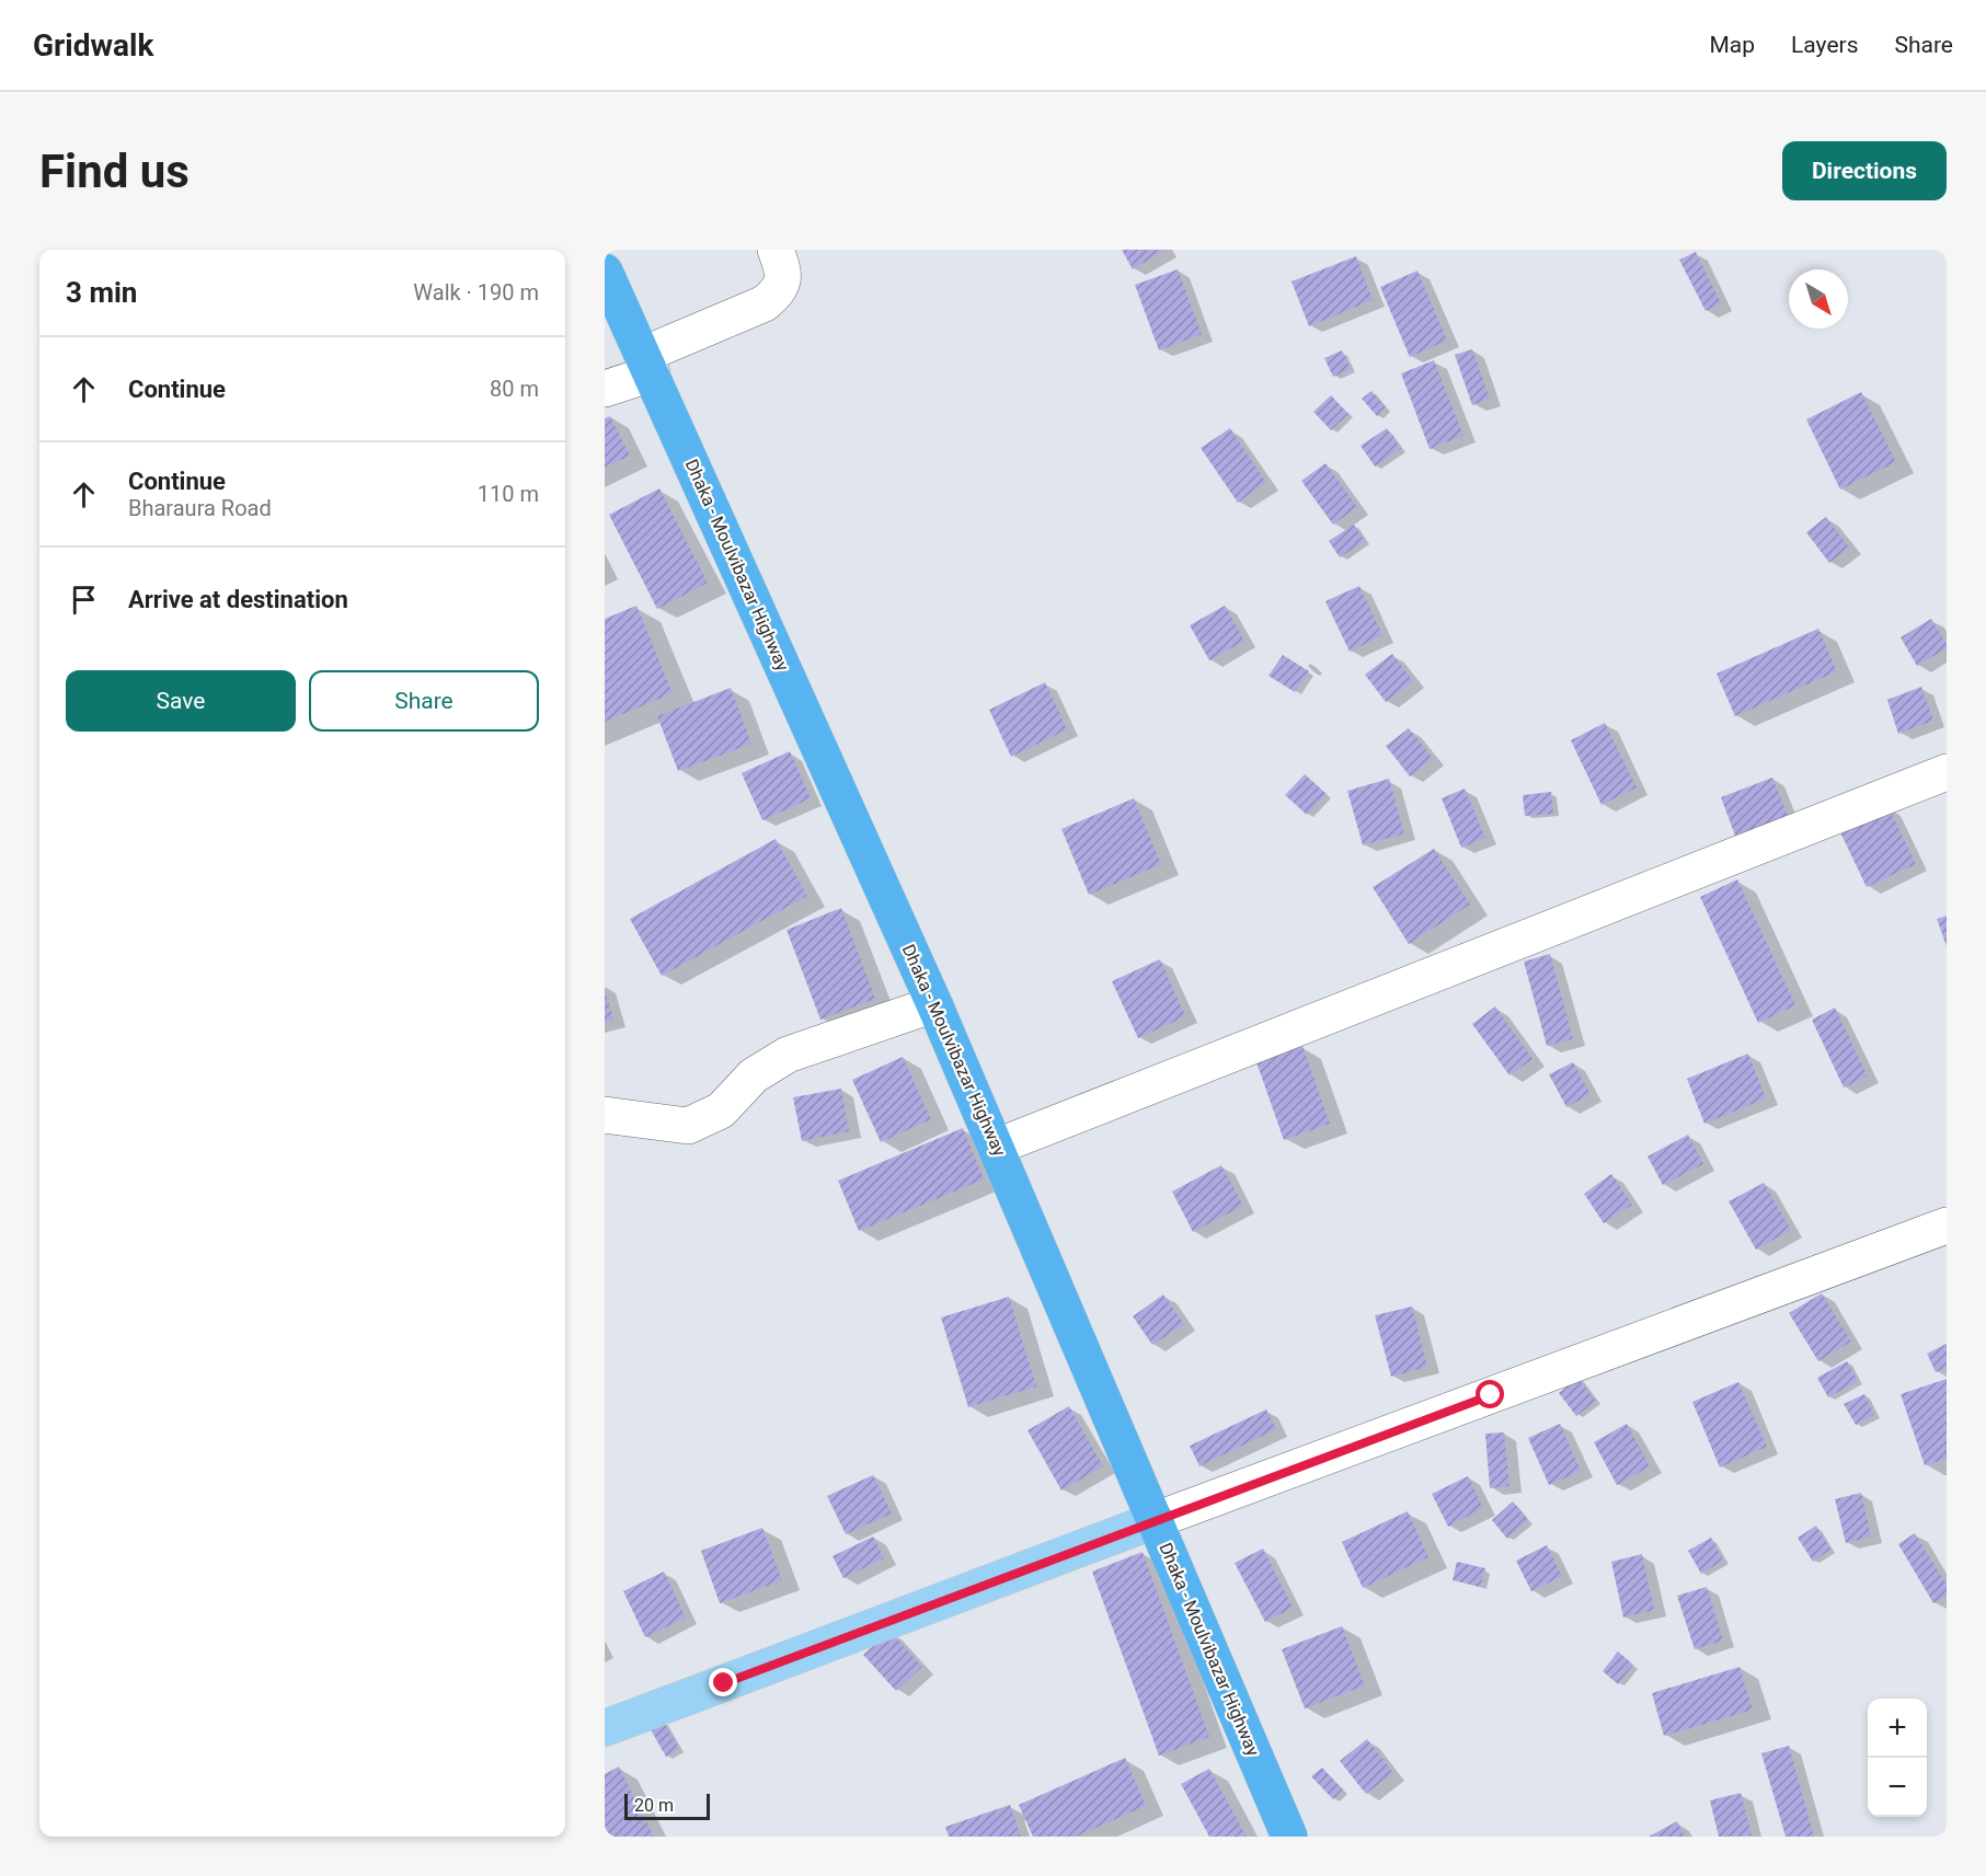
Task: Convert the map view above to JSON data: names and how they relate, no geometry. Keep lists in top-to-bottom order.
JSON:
{
  "streets": {
    "highway": ["Dhaka - Moulvibazar Highway"]
  },
  "scale_bar": "20 m",
  "north": "bottom right",
  "page": {
    "header": "Gridwalk",
    "nav": ["Map", "Layers", "Share"],
    "buttons": [
      "Directions",
      ["Save", "Share"]
    ],
    "title": "Find us",
    "heading": ["3 min", "Walk · 190 m"],
    "list": [
      ["Continue", "80 m"],
      ["Continue", "Bharaura Road", "110 m"],
      "Arrive at destination"
    ],
    "map_buttons": ["+", "−"],
    "scale": "20 m"
  }
}
